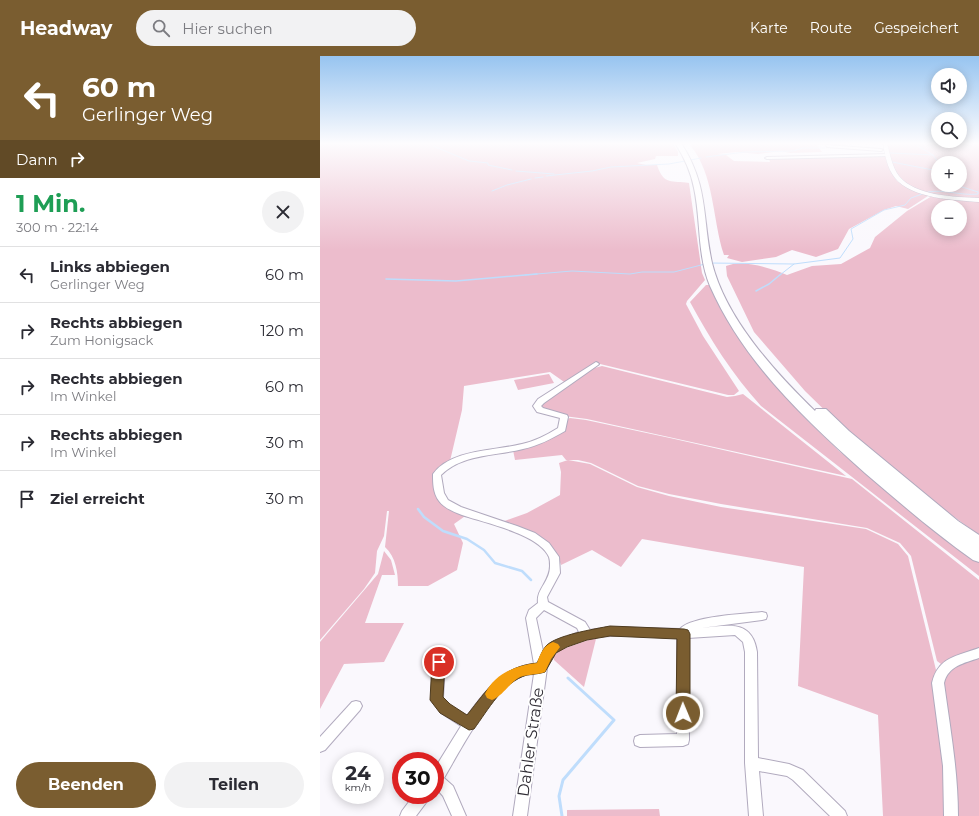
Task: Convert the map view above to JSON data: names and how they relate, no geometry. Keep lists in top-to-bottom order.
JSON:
{
  "streets": {
    "street": ["Dahler Straße"]
  },
  "page": {
    "header": "Headway",
    "search": "Hier suchen",
    "nav": ["Karte", "Route", "Gespeichert"],
    "turn": ["60 m", "Gerlinger Weg"],
    "map_buttons": ["+", "−"],
    "then": "Dann",
    "heading": ["1 Min.", "300 m · 22:14"],
    "list": [
      {
        "name": "Links abbiegen",
        "note": "Gerlinger Weg",
        "value": "60 m"
      },
      {
        "name": "Rechts abbiegen",
        "note": "Zum Honigsack",
        "value": "120 m"
      },
      {
        "name": "Rechts abbiegen",
        "note": "Im Winkel",
        "value": "60 m"
      },
      {
        "name": "Rechts abbiegen",
        "note": "Im Winkel",
        "value": "30 m"
      },
      {
        "name": "Ziel erreicht",
        "value": "30 m"
      }
    ],
    "speed": "24 km/h",
    "limit": "30",
    "buttons": ["Beenden", "Teilen"]
  }
}
